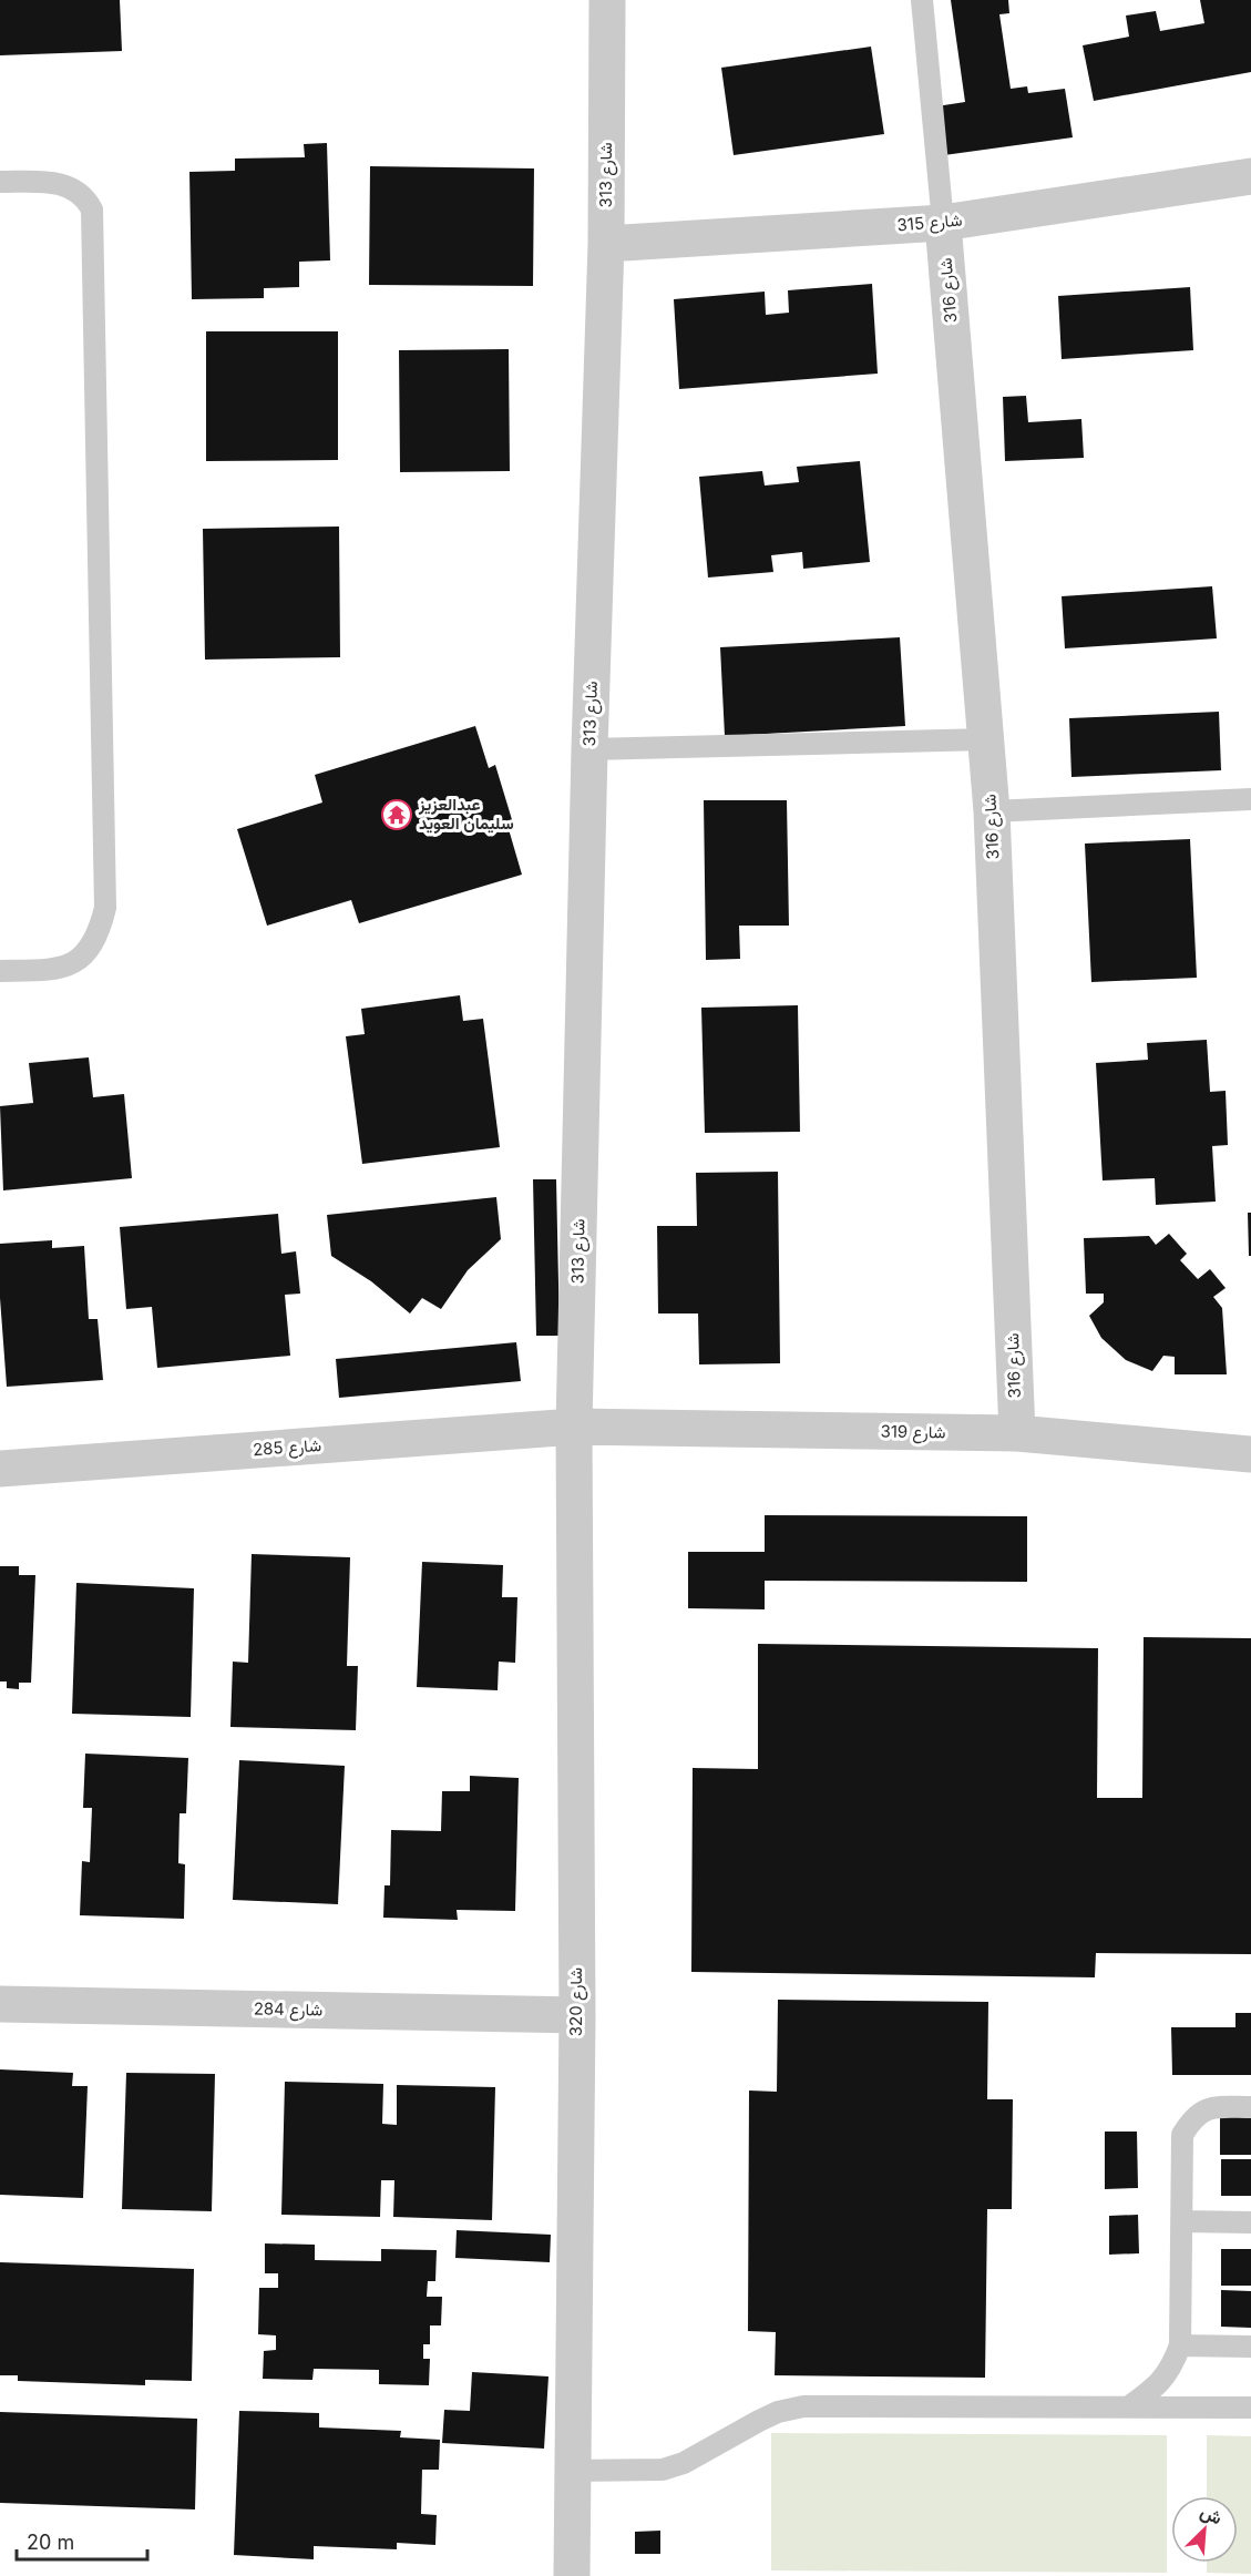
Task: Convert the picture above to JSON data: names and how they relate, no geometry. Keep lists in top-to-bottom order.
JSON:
{
  "streets": {
    "street": [
      "شارع 313",
      "شارع 315",
      "شارع 316",
      "شارع 319",
      "شارع 285",
      "شارع 320",
      "شارع 284"
    ]
  },
  "crossings": [
    ["شارع 313", "شارع 315"],
    ["شارع 313", "شارع 319"],
    ["شارع 313", "شارع 285"],
    ["شارع 313", "شارع 320"],
    ["شارع 315", "شارع 316"],
    ["شارع 316", "شارع 319"],
    ["شارع 319", "شارع 285"],
    ["شارع 319", "شارع 320"],
    ["شارع 285", "شارع 320"],
    ["شارع 320", "شارع 284"]
  ],
  "places": {
    "temple": ["عبدالعزيز سليمان العويد"]
  },
  "scale_bar": "20 m",
  "north": "top right"
}
